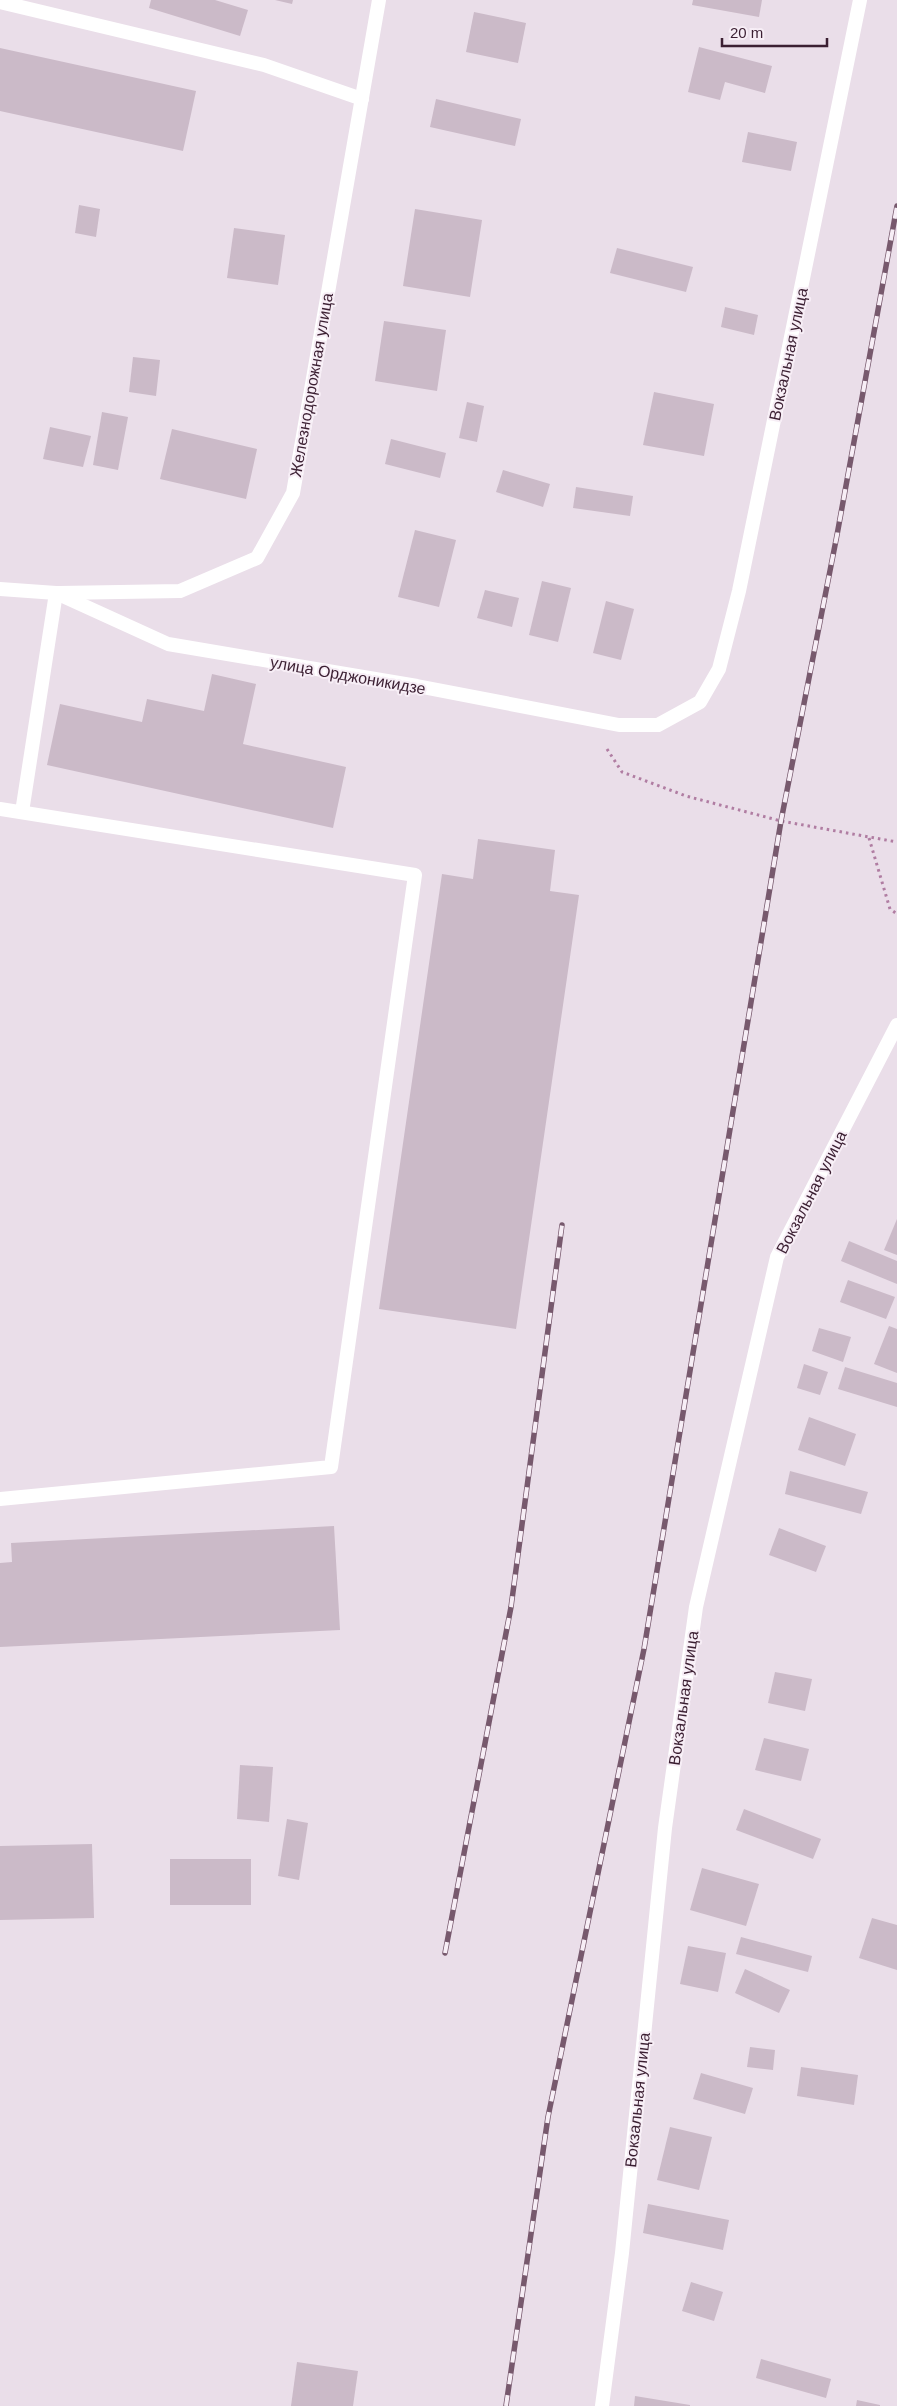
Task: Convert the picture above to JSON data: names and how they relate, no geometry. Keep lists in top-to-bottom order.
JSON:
{
  "streets": {
    "street": ["Вокзальная улица", "Железнодорожная улица", "улица Орджоникидзе"]
  },
  "crossings": [
    ["Вокзальная улица", "улица Орджоникидзе"],
    ["Железнодорожная улица", "улица Орджоникидзе"]
  ],
  "scale_bar": "20 m"
}
